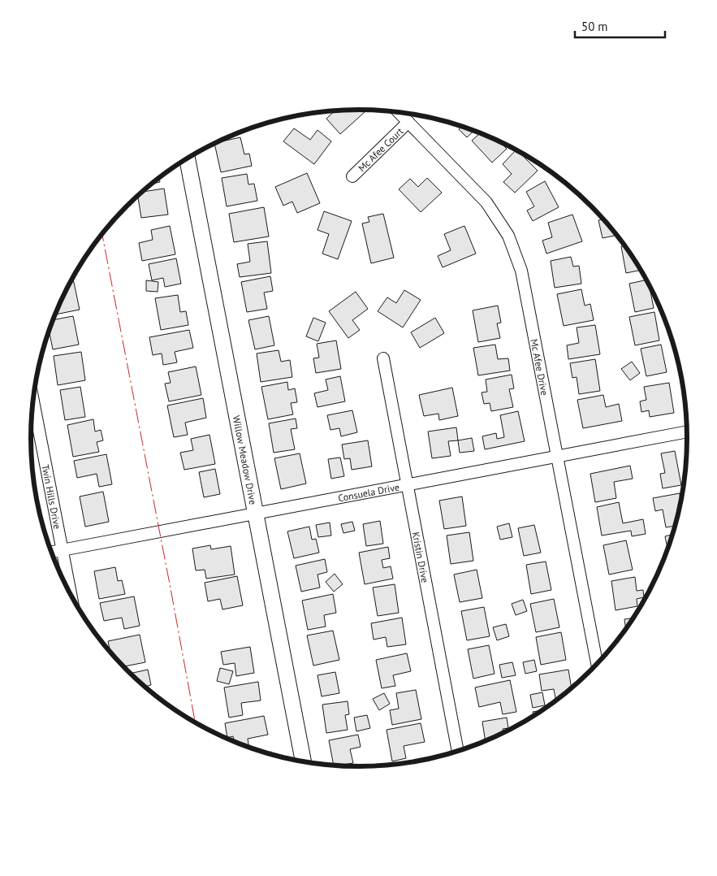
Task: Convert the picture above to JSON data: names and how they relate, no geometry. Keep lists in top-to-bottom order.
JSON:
{
  "streets": {
    "street": [
      "Mc Afee Court",
      "Mc Afee Drive",
      "Willow Meadow Drive",
      "Consuela Drive",
      "Twin Hills Drive",
      "Kristin Drive"
    ]
  },
  "crossings": [
    ["Mc Afee Court", "Mc Afee Drive"],
    ["Mc Afee Drive", "Consuela Drive"],
    ["Willow Meadow Drive", "Consuela Drive"],
    ["Consuela Drive", "Twin Hills Drive"],
    ["Consuela Drive", "Kristin Drive"]
  ],
  "scale_bar": "50 m"
}
